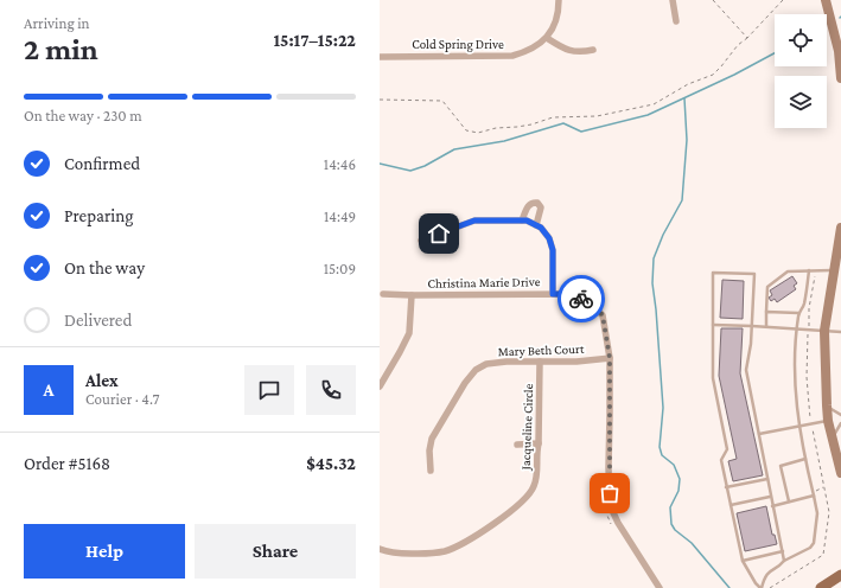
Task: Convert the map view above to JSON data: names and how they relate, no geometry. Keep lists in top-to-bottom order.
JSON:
{
  "streets": {
    "street": [
      "Cold Spring Drive",
      "Christina Marie Drive",
      "Mary Beth Court",
      "Jacqueline Circle"
    ]
  },
  "crossings": [
    ["Christina Marie Drive", "Mary Beth Court"],
    ["Mary Beth Court", "Jacqueline Circle"]
  ],
  "page": {
    "heading": ["2 min", "Arriving in", "15:17–15:22"],
    "panel": [
      "Alex",
      "Courier · 4.7",
      "Order #5168",
      "$45.32"
    ],
    "bar": "On the way · 230 m",
    "list": [
      ["Confirmed", "14:46"],
      ["Preparing", "14:49"],
      ["On the way", "15:09"],
      "Delivered"
    ],
    "round": "A",
    "buttons": ["Help", "Share"]
  }
}
